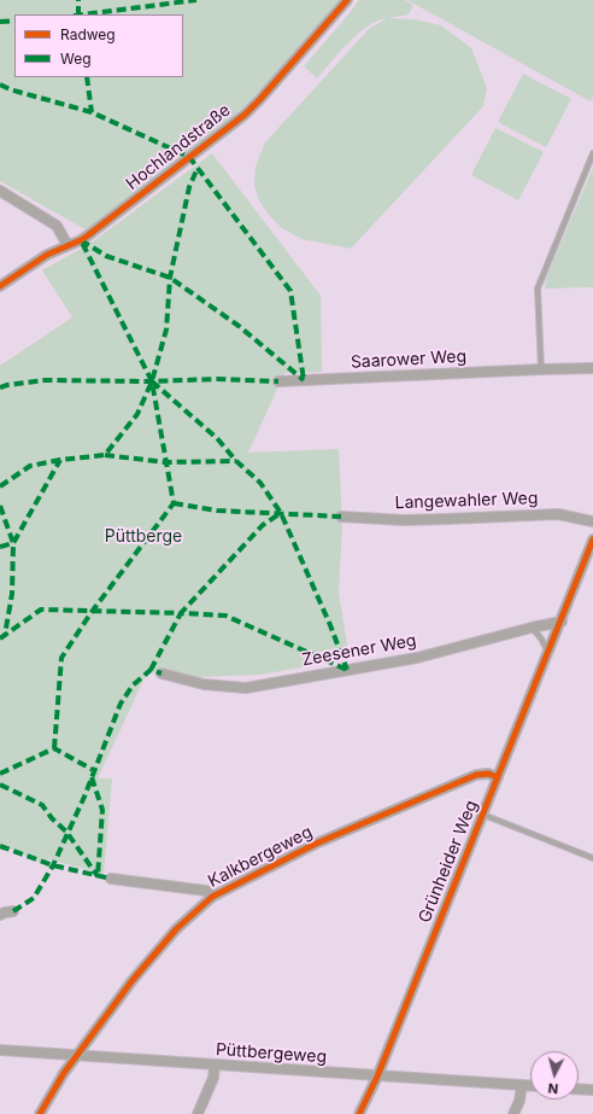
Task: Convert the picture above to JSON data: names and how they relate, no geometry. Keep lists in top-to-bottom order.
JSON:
{
  "streets": {
    "street": [
      "Hochlandstraße",
      "Saarower Weg",
      "Langewahler Weg",
      "Zeesener Weg",
      "Kalkbergeweg",
      "Grünheider Weg",
      "Püttbergeweg"
    ]
  },
  "crossings": [
    ["Zeesener Weg", "Grünheider Weg"],
    ["Kalkbergeweg", "Grünheider Weg"],
    ["Kalkbergeweg", "Püttbergeweg"],
    ["Grünheider Weg", "Püttbergeweg"]
  ],
  "parks": ["Püttberge"],
  "legend": ["Radweg", "Weg"],
  "north": "bottom"
}
